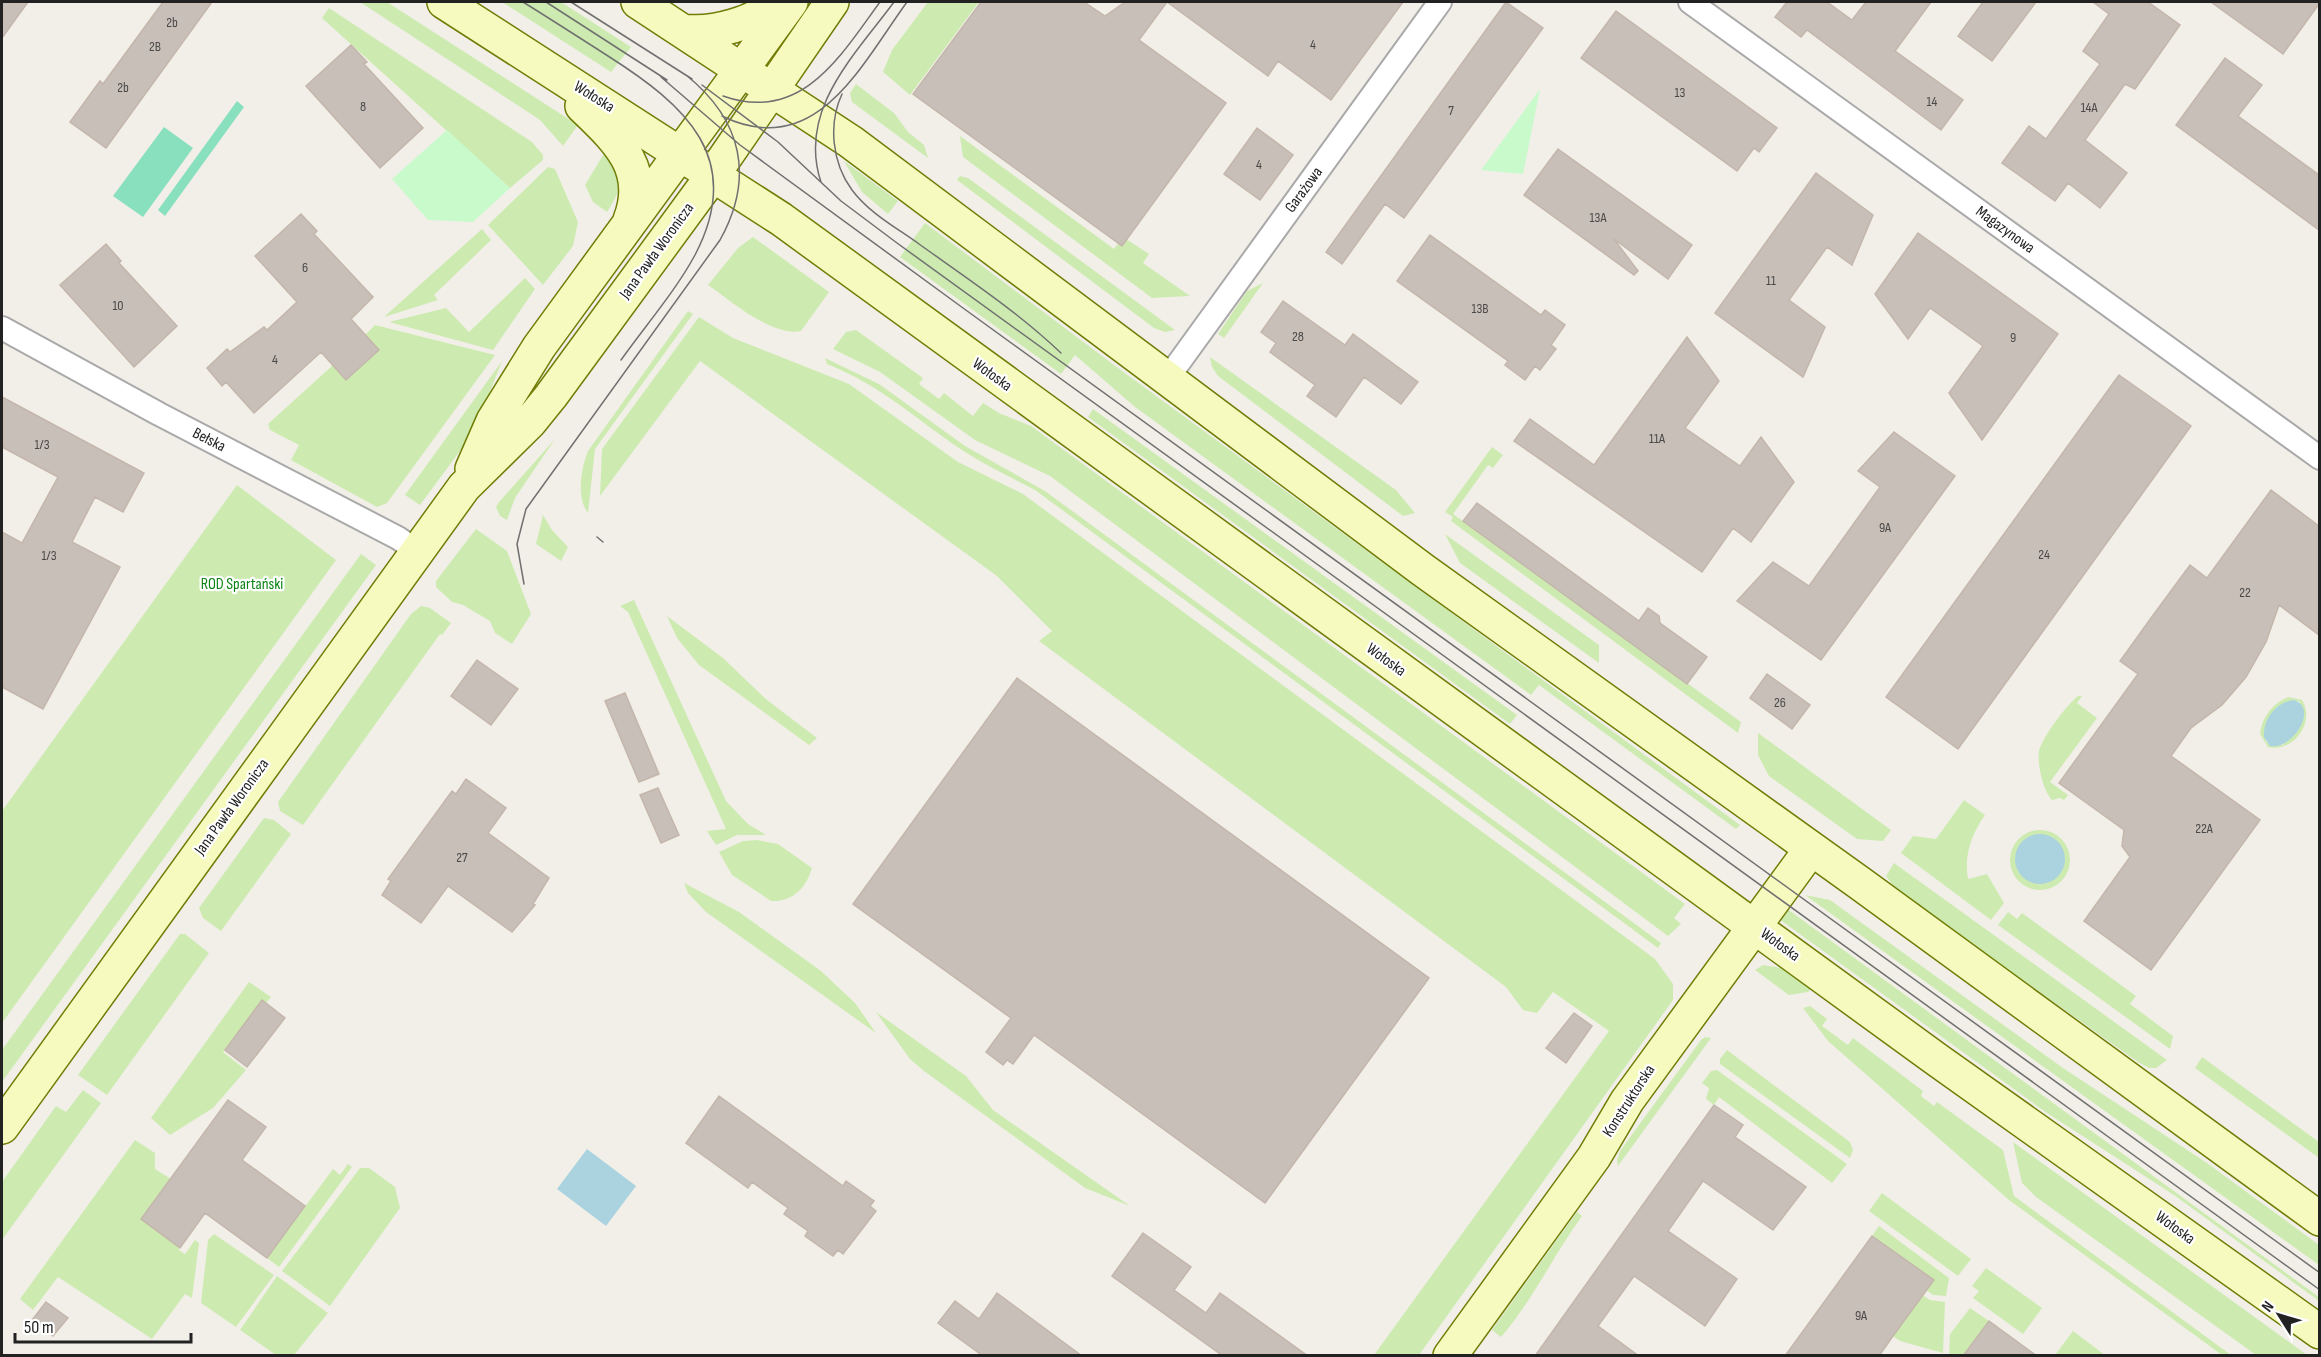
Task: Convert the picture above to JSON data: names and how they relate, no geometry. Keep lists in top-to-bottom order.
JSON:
{
  "streets": {
    "main road": ["Wołoska", "Jana Pawła Woronicza", "Konstruktorska"],
    "street": ["Garażowa", "Magazynowa", "Bełska"]
  },
  "crossings": [
    ["Wołoska", "Jana Pawła Woronicza"],
    ["Wołoska", "Konstruktorska"],
    ["Jana Pawła Woronicza", "Bełska"]
  ],
  "parks": ["ROD Spartański"],
  "house_numbers": [
    "2b",
    "4",
    "2B",
    "2b",
    "13",
    "14",
    "8",
    "14A",
    "7",
    "4",
    "13A",
    "6",
    "11",
    "10",
    "13B",
    "28",
    "9",
    "4",
    "11A",
    "1/3",
    "9A",
    "24",
    "1/3",
    "22",
    "26",
    "22A",
    "27",
    "9A"
  ],
  "scale_bar": "50 m",
  "north": "top left"
}
